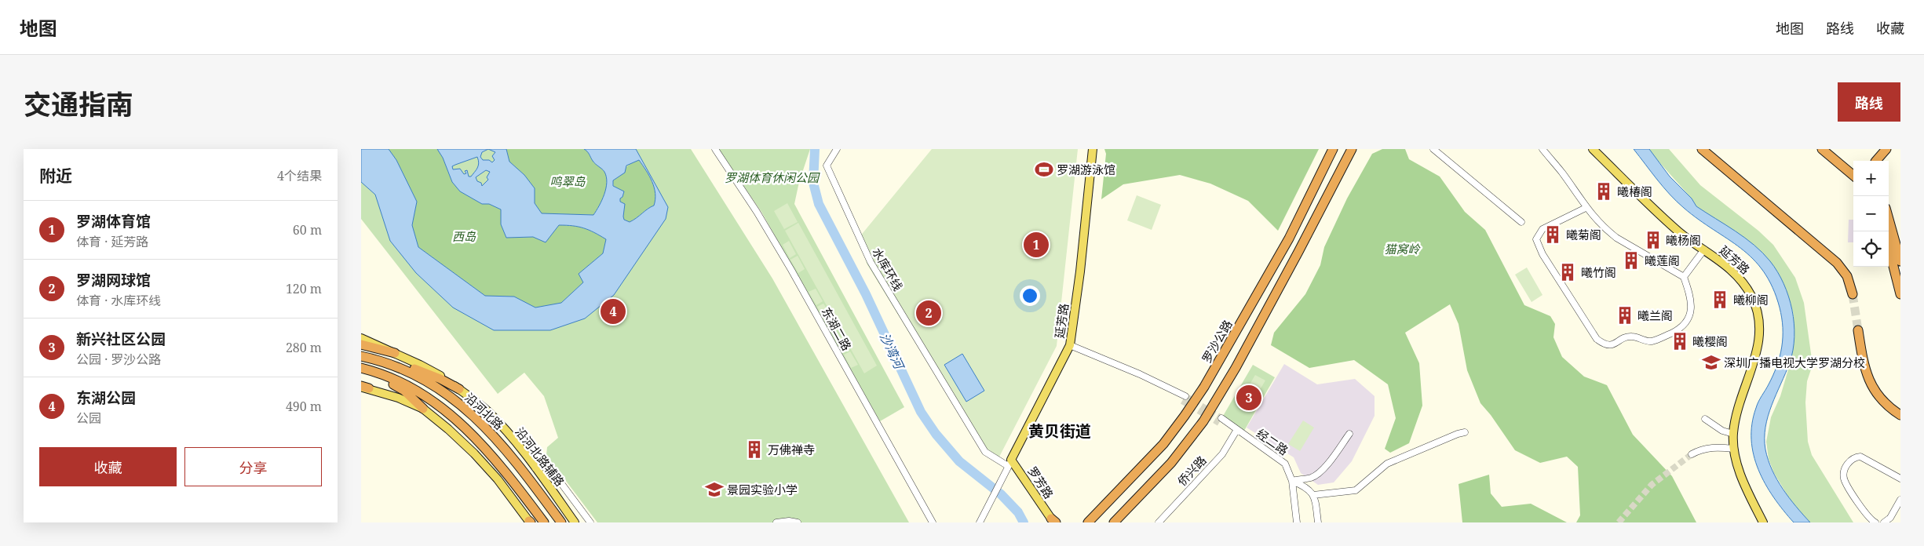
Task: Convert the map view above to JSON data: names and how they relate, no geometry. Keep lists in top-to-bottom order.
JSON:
{
  "streets": {
    "highway": ["罗沙公路", "沿河北路"],
    "main road": ["延芳路", "沿河北路辅路", "罗芳路"],
    "street": [
      "水库环线",
      "东湖二路",
      "经二路",
      "侨兴路"
    ]
  },
  "crossings": [
    ["延芳路", "水库环线"],
    ["延芳路", "罗芳路"],
    ["水库环线", "罗芳路"],
    ["经二路", "侨兴路"]
  ],
  "districts": ["黄贝街道"],
  "water": ["沙湾河"],
  "parks": [
    "罗湖体育休闲公园",
    "鸣翠岛",
    "西岛",
    "猫窝岭"
  ],
  "places": {
    "sports": ["罗湖游泳馆"],
    "building": [
      "曦椿阁",
      "曦菊阁",
      "曦杨阁",
      "曦莲阁",
      "曦竹阁",
      "曦柳阁",
      "曦兰阁",
      "曦樱阁",
      "万佛禅寺"
    ],
    "school or university": ["深圳广播电视大学罗湖分校", "景园实验小学"]
  },
  "page": {
    "header": "地图",
    "nav": ["地图", "路线", "收藏"],
    "title": "交通指南",
    "buttons": [
      "路线",
      ["收藏", "分享"]
    ],
    "heading": ["附近", "4个结果"],
    "map_buttons": ["+", "−"],
    "list": [
      {
        "mark": "1",
        "name": "罗湖体育馆",
        "note": "体育 · 延芳路",
        "value": "60 m"
      },
      {
        "mark": "2",
        "name": "罗湖网球馆",
        "note": "体育 · 水库环线",
        "value": "120 m"
      },
      {
        "mark": "3",
        "name": "新兴社区公园",
        "note": "公园 · 罗沙公路",
        "value": "280 m"
      },
      {
        "mark": "4",
        "name": "东湖公园",
        "note": "公园",
        "value": "490 m"
      }
    ],
    "pins": [
      "1",
      "4",
      "2",
      "3"
    ]
  }
}
